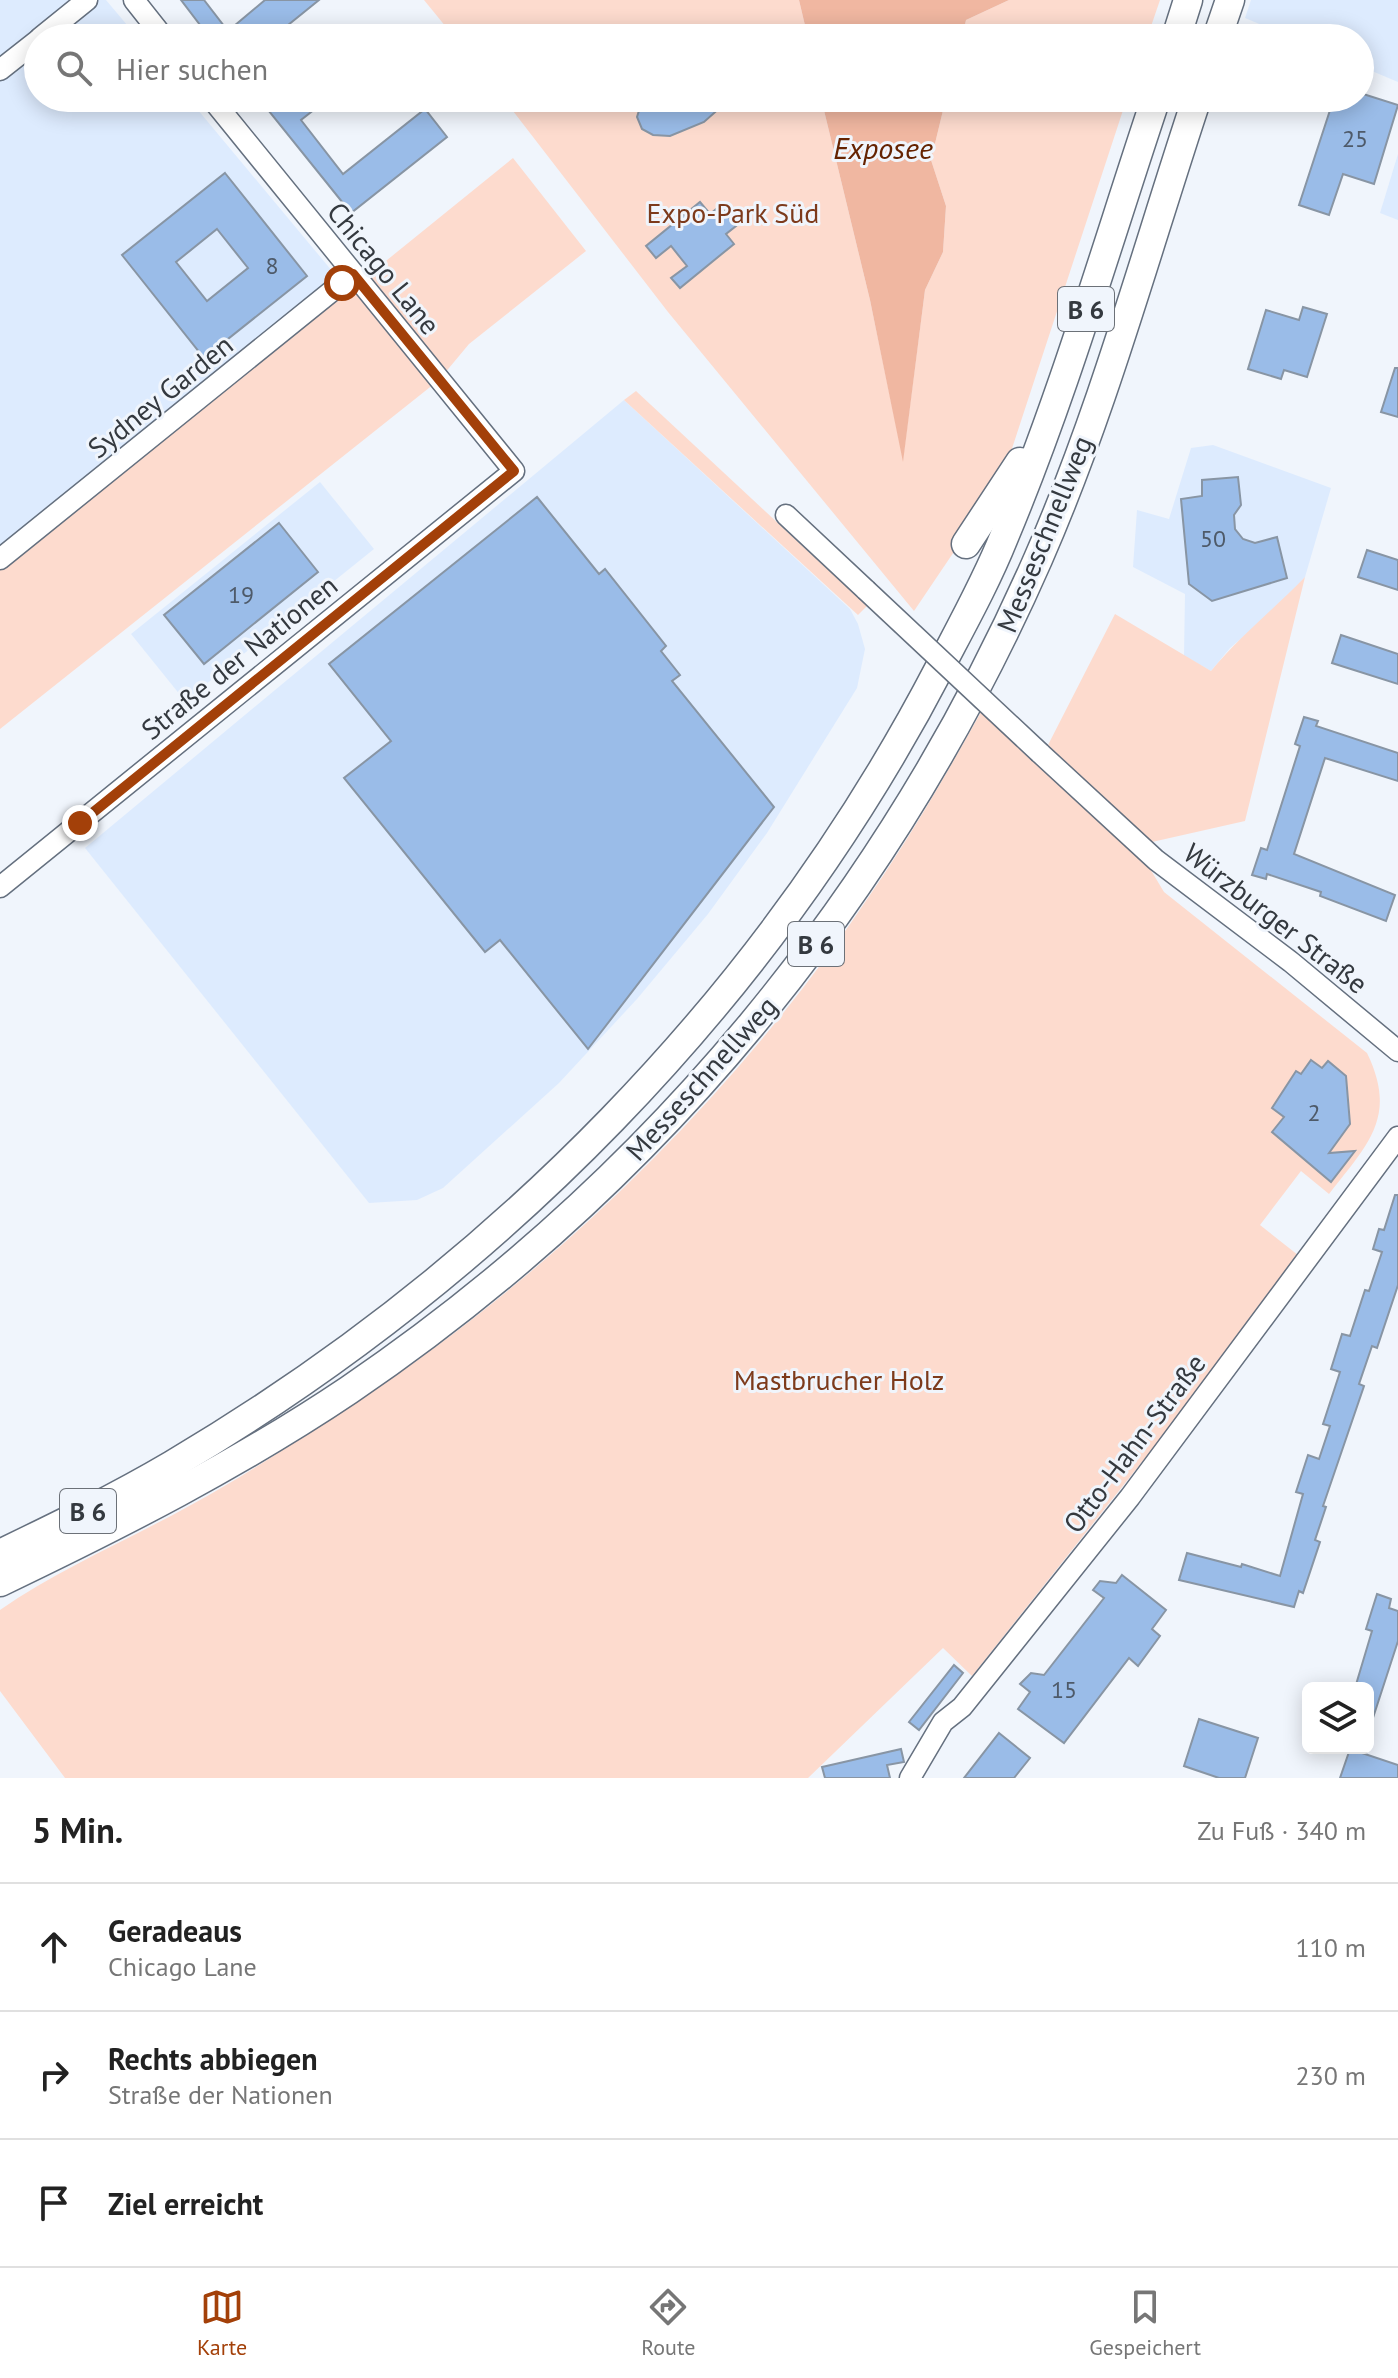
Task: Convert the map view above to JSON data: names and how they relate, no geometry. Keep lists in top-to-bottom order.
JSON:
{
  "streets": {
    "highway": ["B 6", "Messeschnellweg"],
    "street": [
      "Chicago Lane",
      "Sydney Garden",
      "Straße der Nationen",
      "Würzburger Straße",
      "Otto-Hahn-Straße"
    ]
  },
  "crossings": [
    ["Chicago Lane", "Sydney Garden"],
    ["Chicago Lane", "Straße der Nationen"]
  ],
  "water": ["Exposee"],
  "parks": ["Expo-Park Süd", "Mastbrucher Holz"],
  "house_numbers": [
    "25",
    "8",
    "50",
    "19",
    "2",
    "15"
  ],
  "page": {
    "search": "Hier suchen",
    "heading": ["5 Min.", "Zu Fuß · 340 m"],
    "list": [
      ["Geradeaus", "Chicago Lane", "110 m"],
      ["Rechts abbiegen", "Straße der Nationen", "230 m"],
      "Ziel erreicht"
    ],
    "nav": ["Karte", "Route", "Gespeichert"]
  }
}
